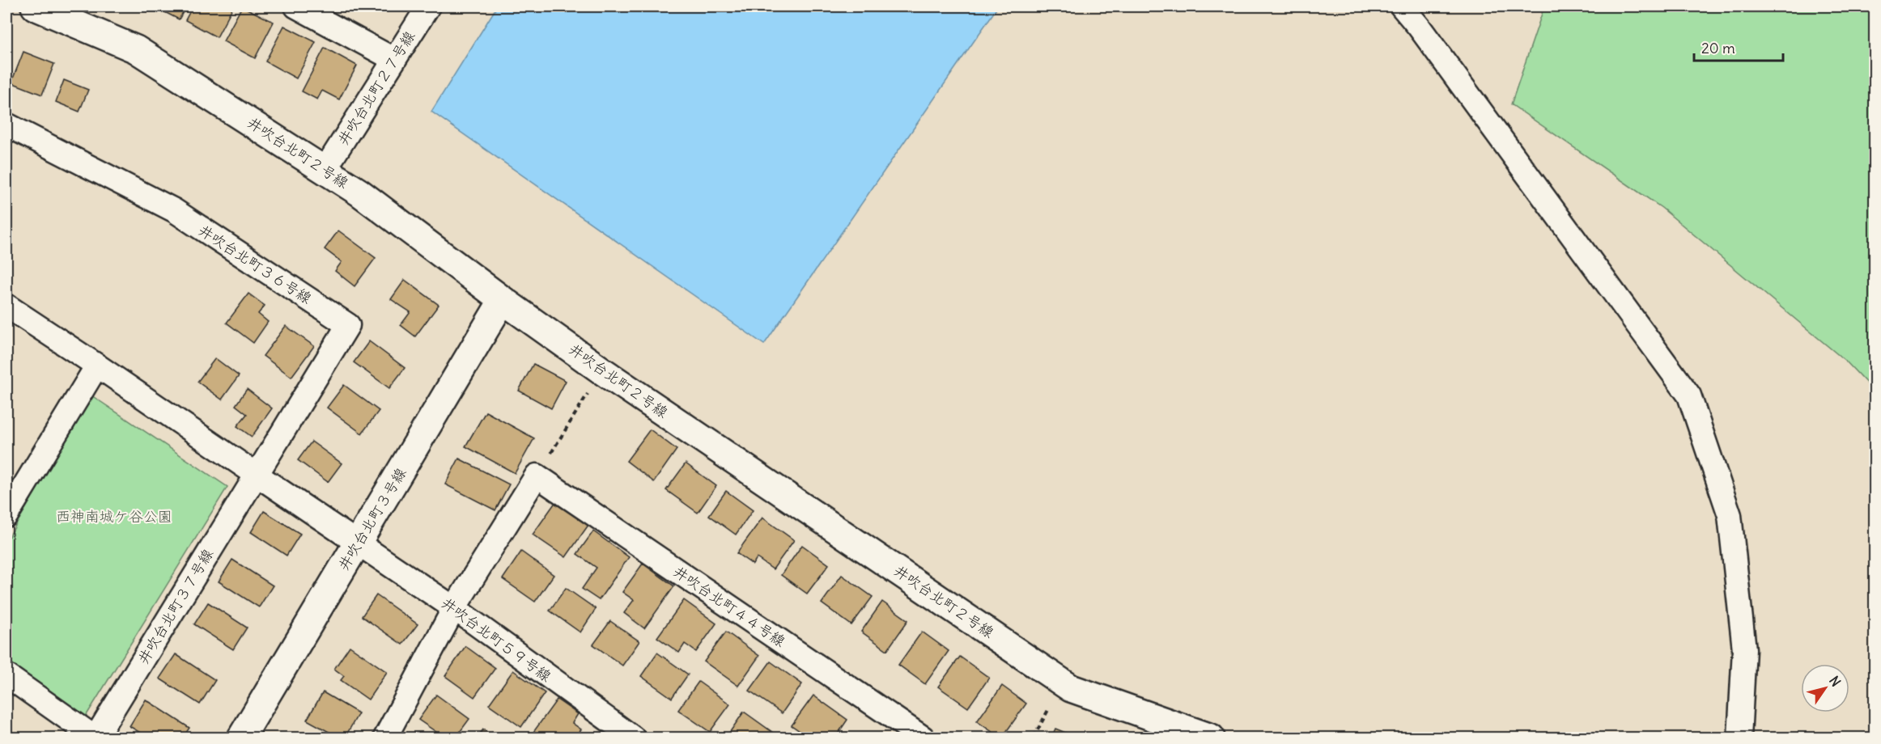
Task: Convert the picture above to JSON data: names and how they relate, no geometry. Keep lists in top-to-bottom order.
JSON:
{
  "streets": {
    "street": [
      "井吹台北町２７号線",
      "井吹台北町２号線",
      "井吹台北町３６号線",
      "井吹台北町３号線",
      "井吹台北町３７号線",
      "井吹台北町４４号線",
      "井吹台北町５９号線"
    ]
  },
  "crossings": [
    ["井吹台北町２７号線", "井吹台北町２号線"],
    ["井吹台北町２号線", "井吹台北町３号線"],
    ["井吹台北町３６号線", "井吹台北町３７号線"],
    ["井吹台北町３号線", "井吹台北町５９号線"]
  ],
  "parks": ["西神南城ケ谷公園"],
  "scale_bar": "20 m",
  "north": "top right"
}
